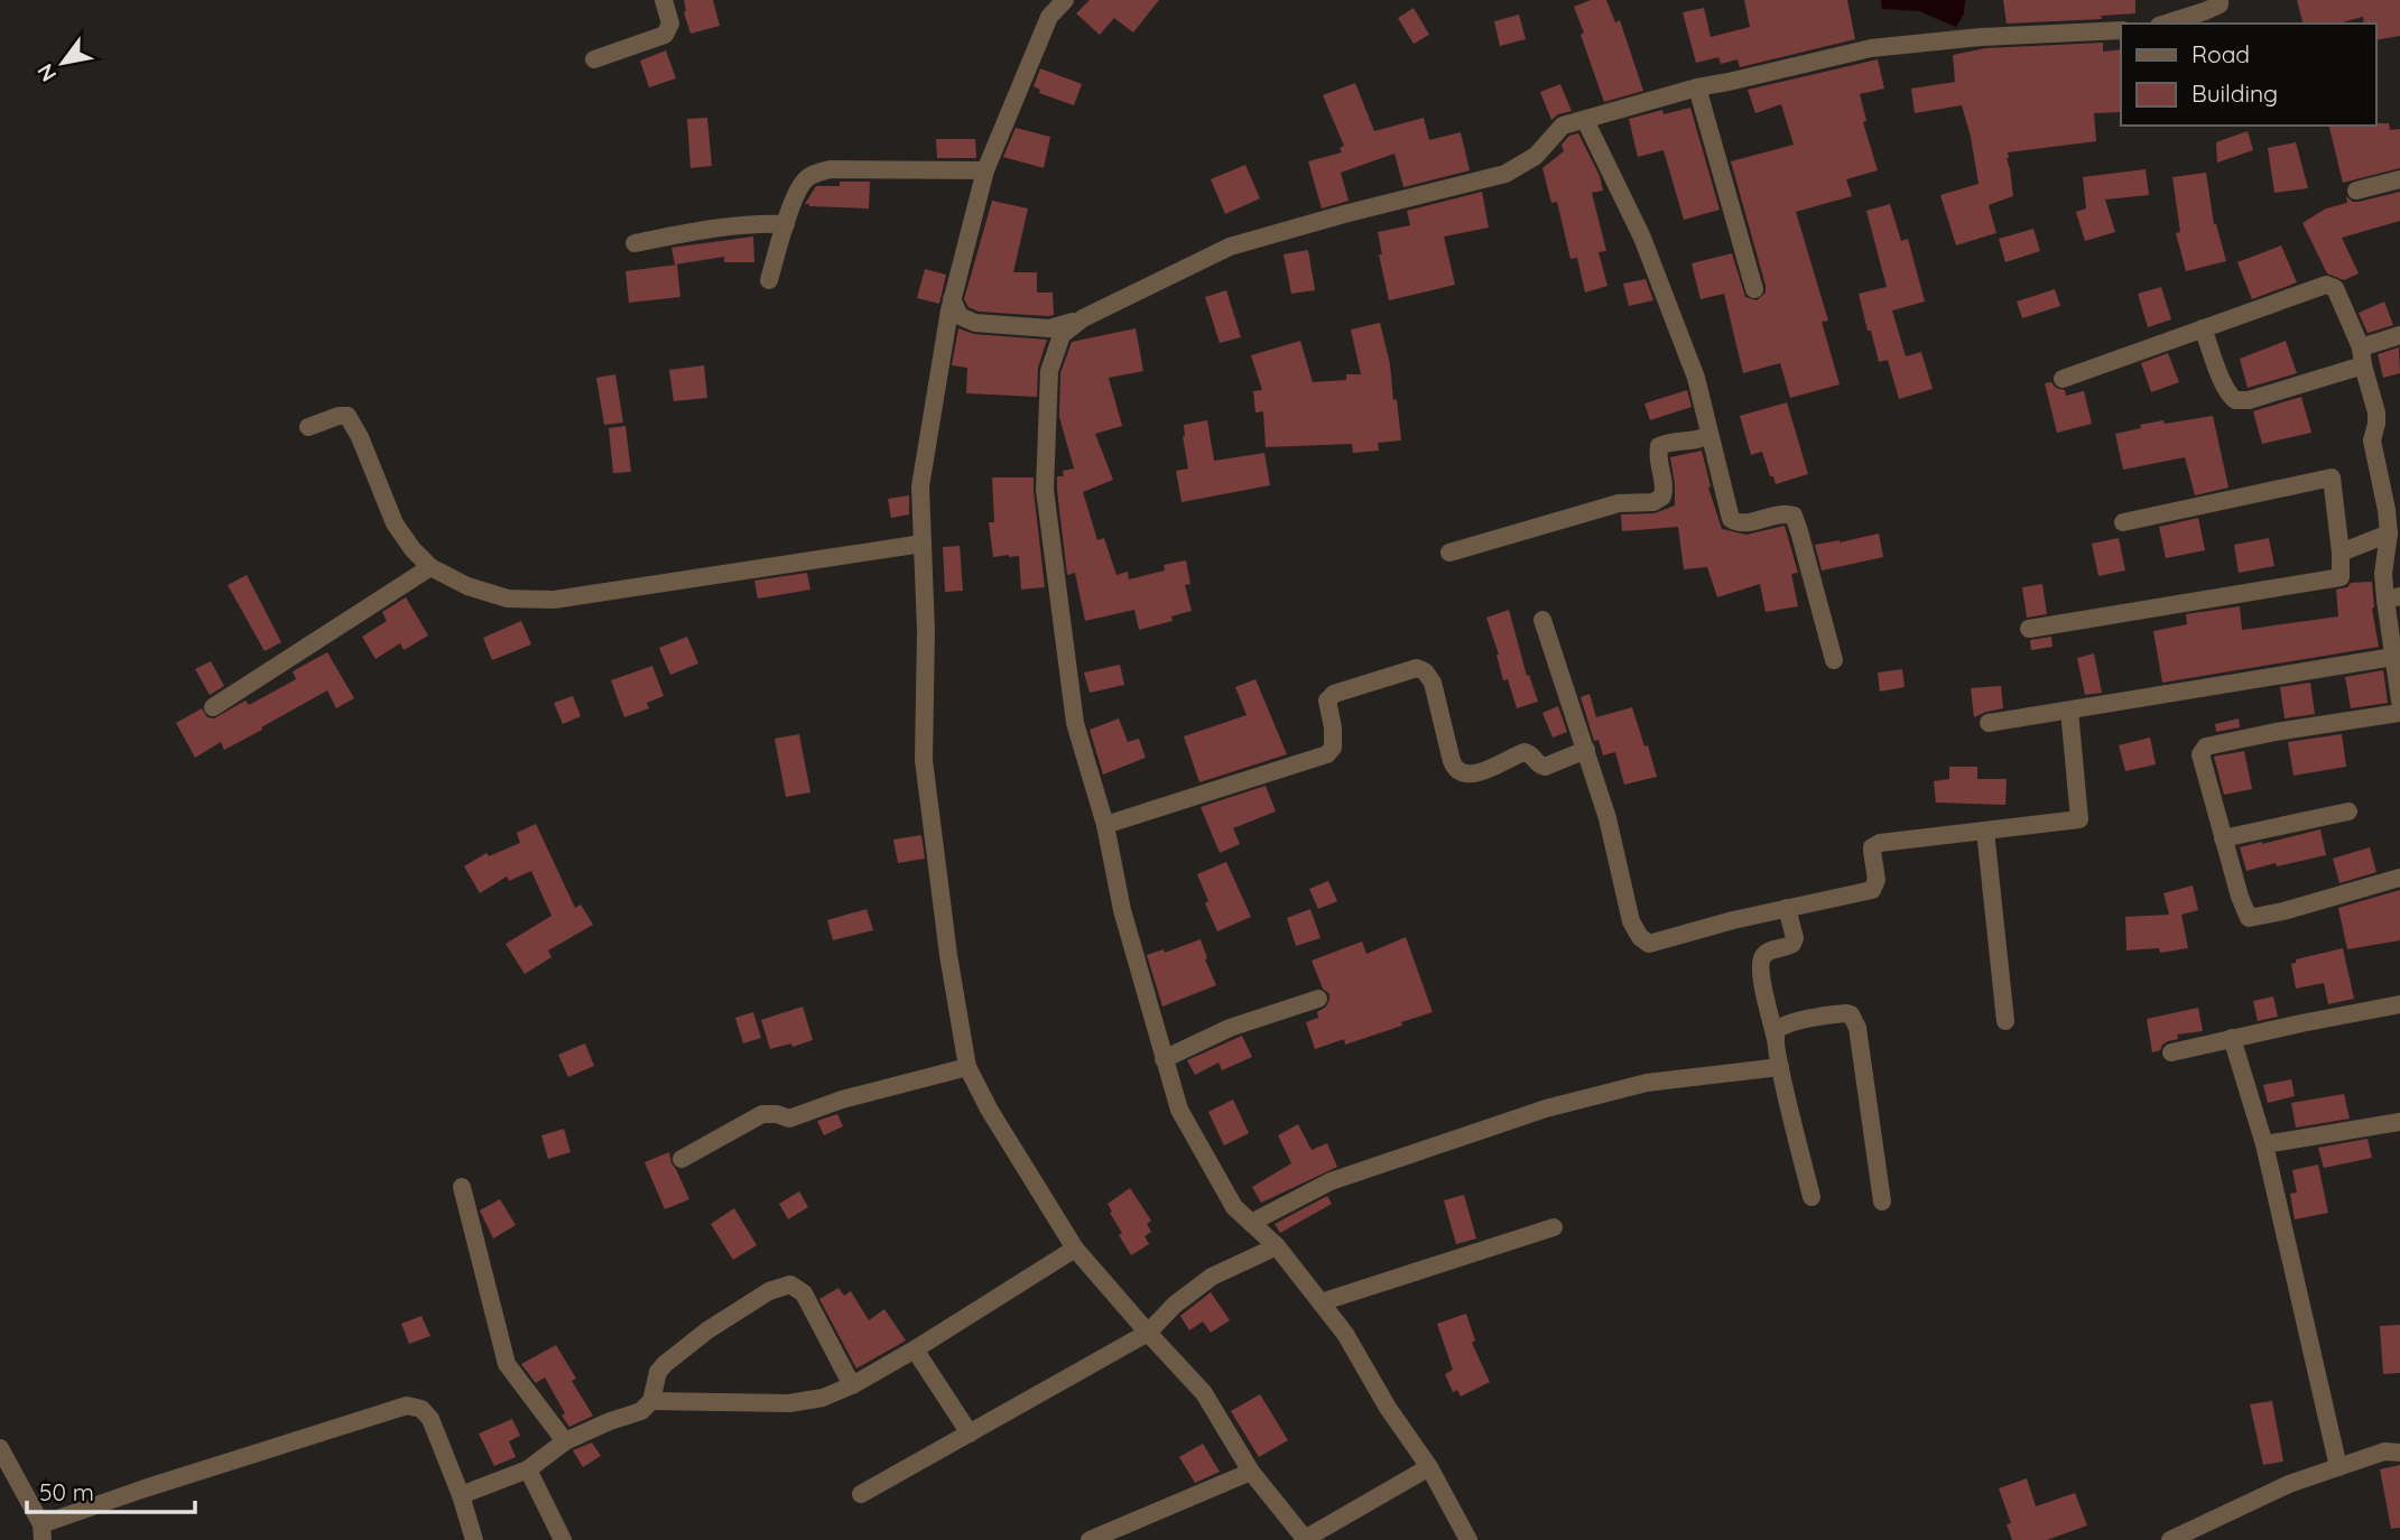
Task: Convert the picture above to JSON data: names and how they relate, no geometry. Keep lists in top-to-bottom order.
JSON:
{
  "legend": ["Road", "Building"],
  "scale_bar": "50 m",
  "north": "bottom left"
}
